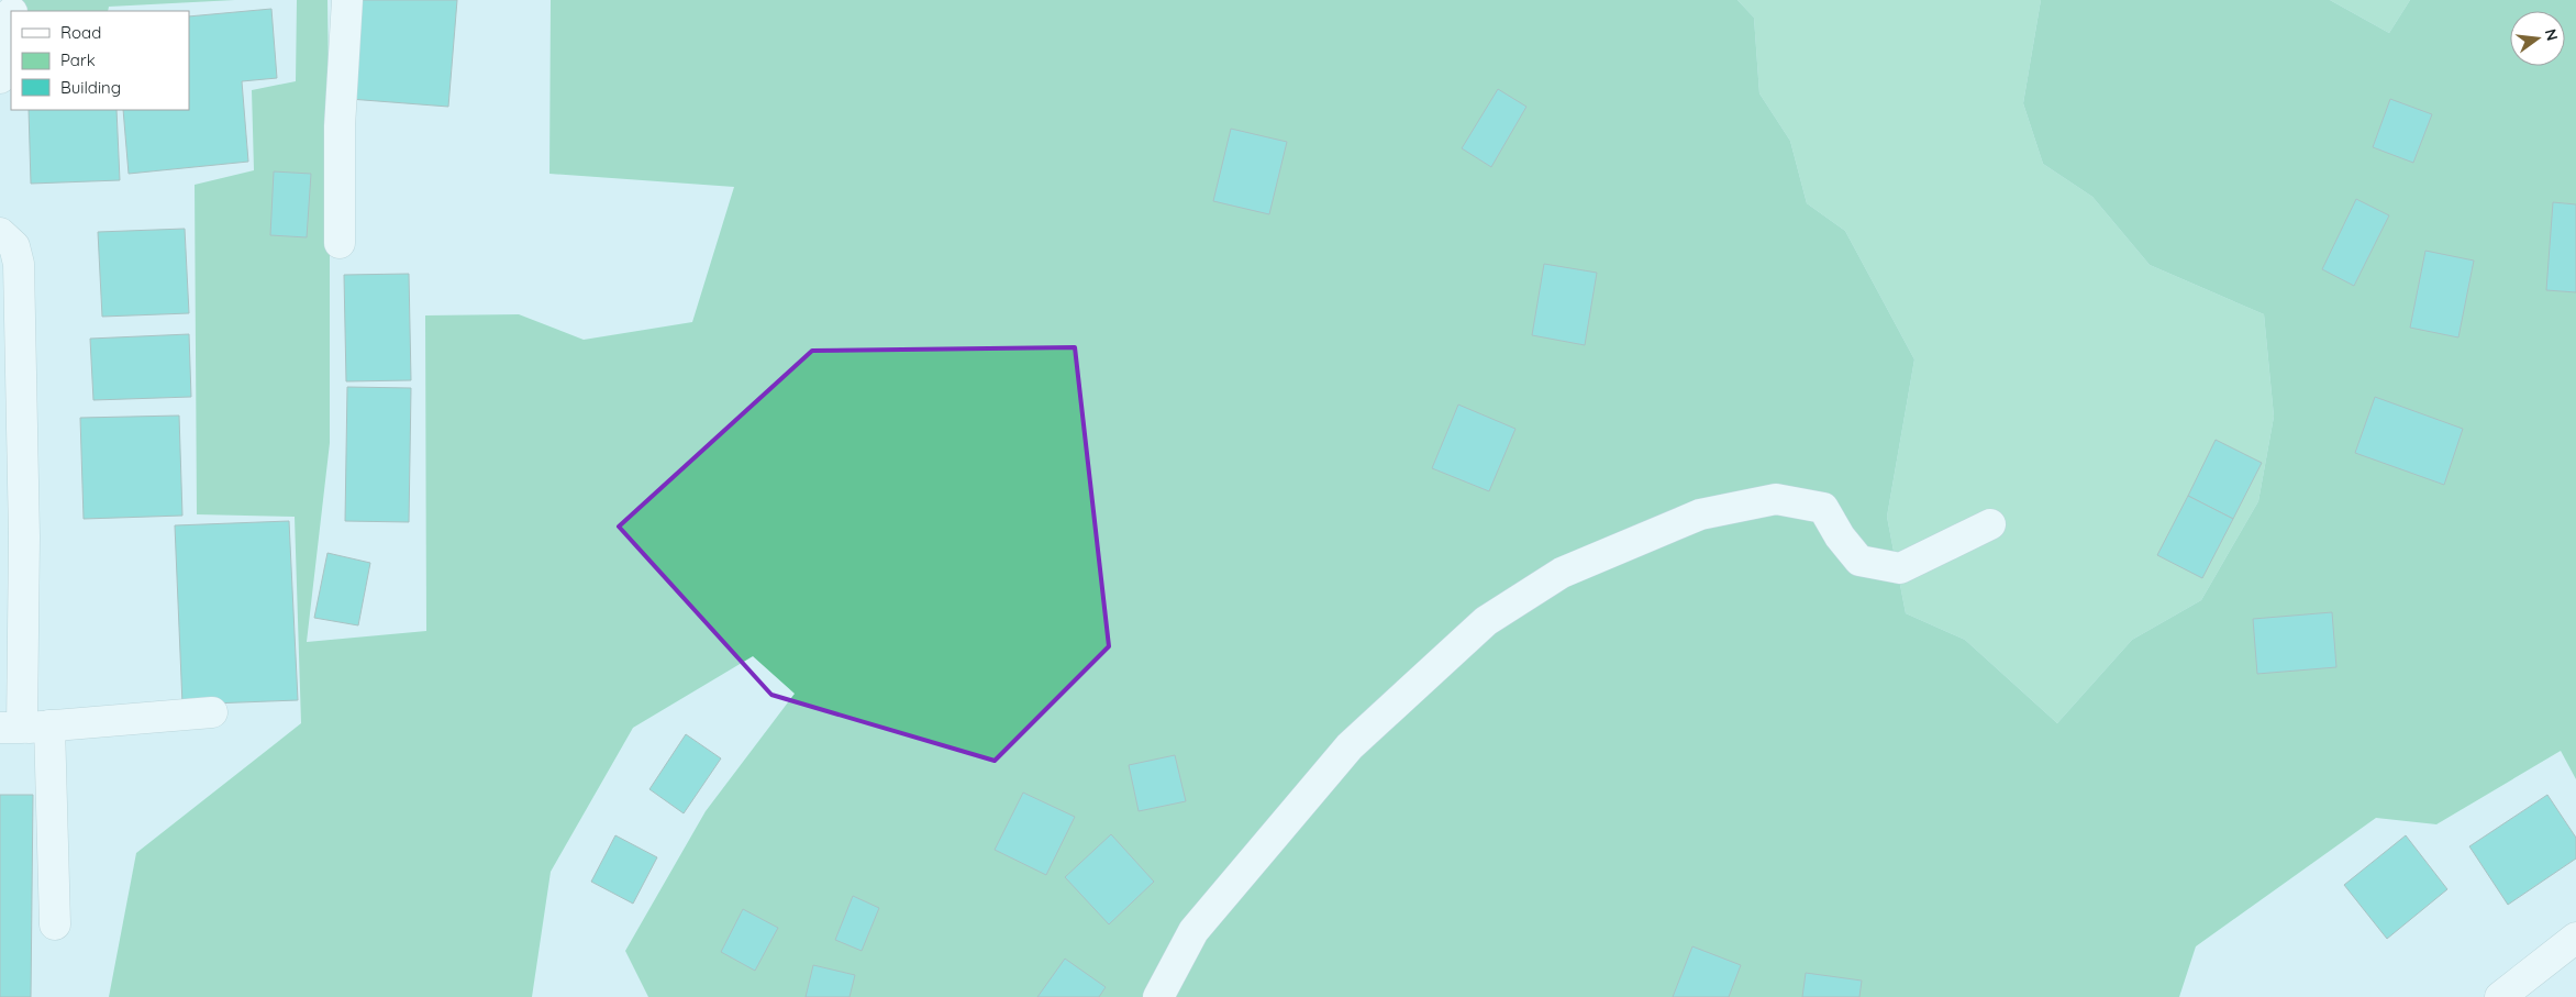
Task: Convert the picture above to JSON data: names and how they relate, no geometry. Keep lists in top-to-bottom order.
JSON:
{
  "legend": ["Road", "Park", "Building"],
  "north": "right"
}
